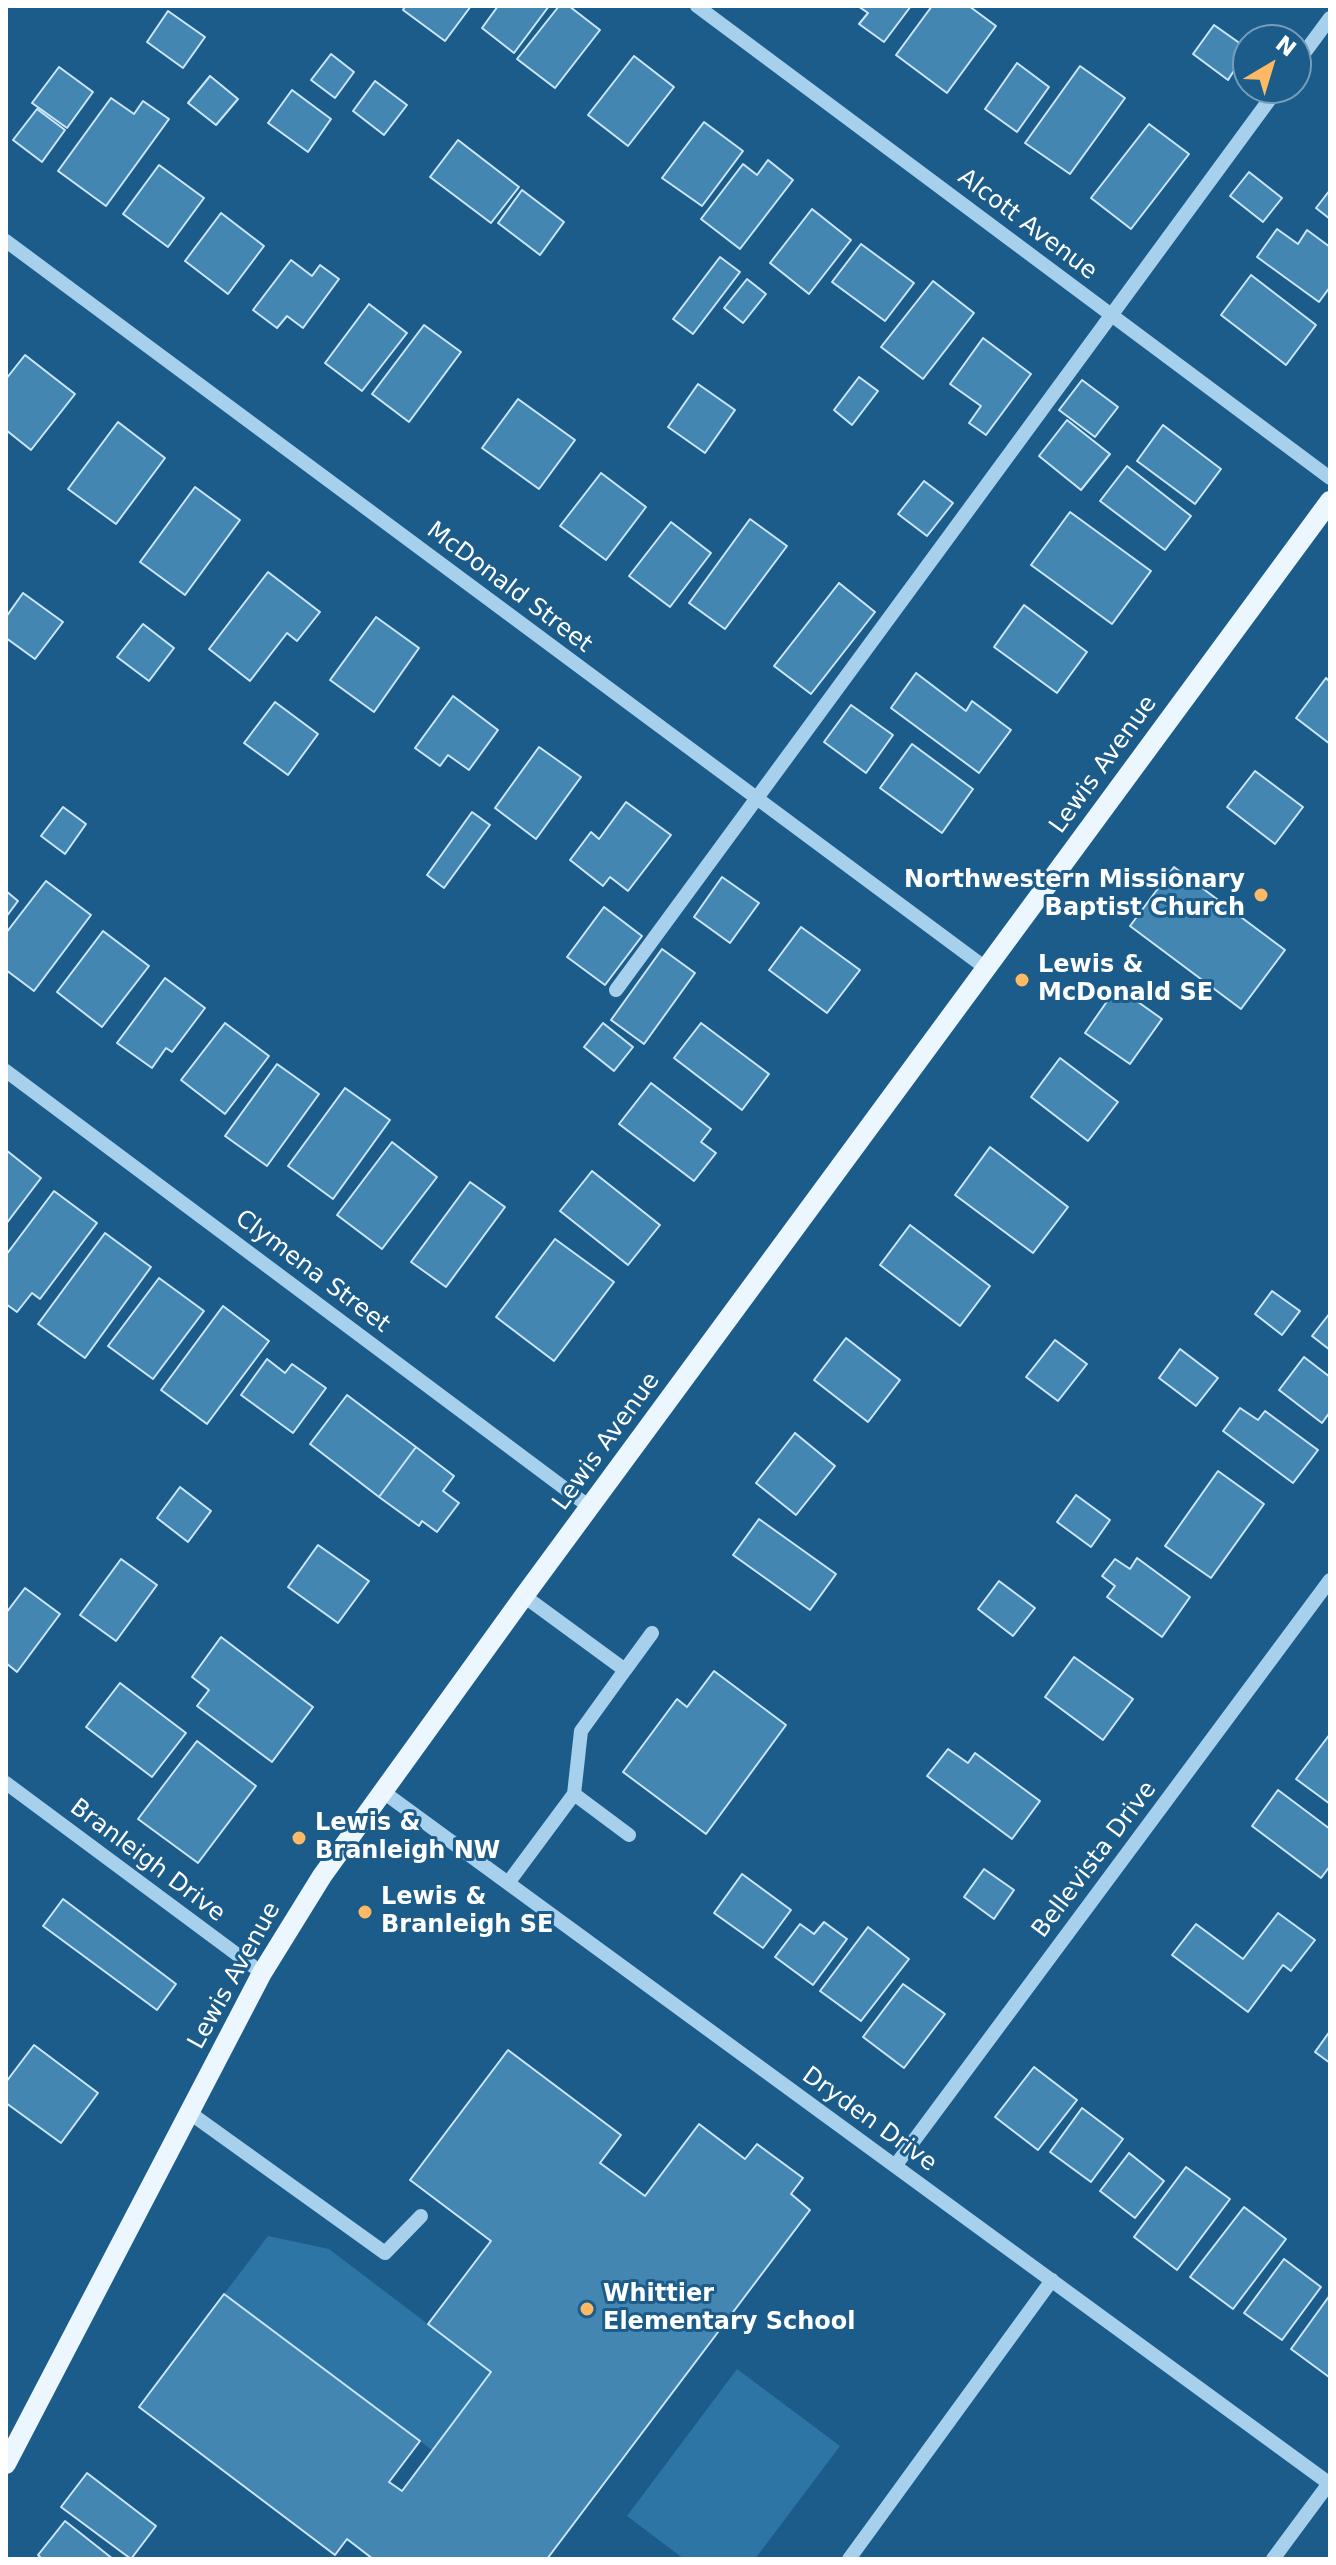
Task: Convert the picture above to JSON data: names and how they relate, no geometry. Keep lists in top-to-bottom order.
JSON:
{
  "streets": {
    "main road": ["Lewis Avenue"],
    "street": [
      "Alcott Avenue",
      "McDonald Street",
      "Clymena Street",
      "Bellevista Drive",
      "Branleigh Drive",
      "Dryden Drive"
    ]
  },
  "crossings": [
    ["McDonald Street", "Lewis Avenue"],
    ["Lewis Avenue", "Clymena Street"],
    ["Lewis Avenue", "Branleigh Drive"],
    ["Lewis Avenue", "Dryden Drive"],
    ["Bellevista Drive", "Dryden Drive"]
  ],
  "places": [
    "Northwestern Missionary Baptist Church",
    "Lewis & McDonald SE",
    "Lewis & Branleigh NW",
    "Lewis & Branleigh SE",
    "Whittier Elementary School"
  ],
  "north": "top right"
}
